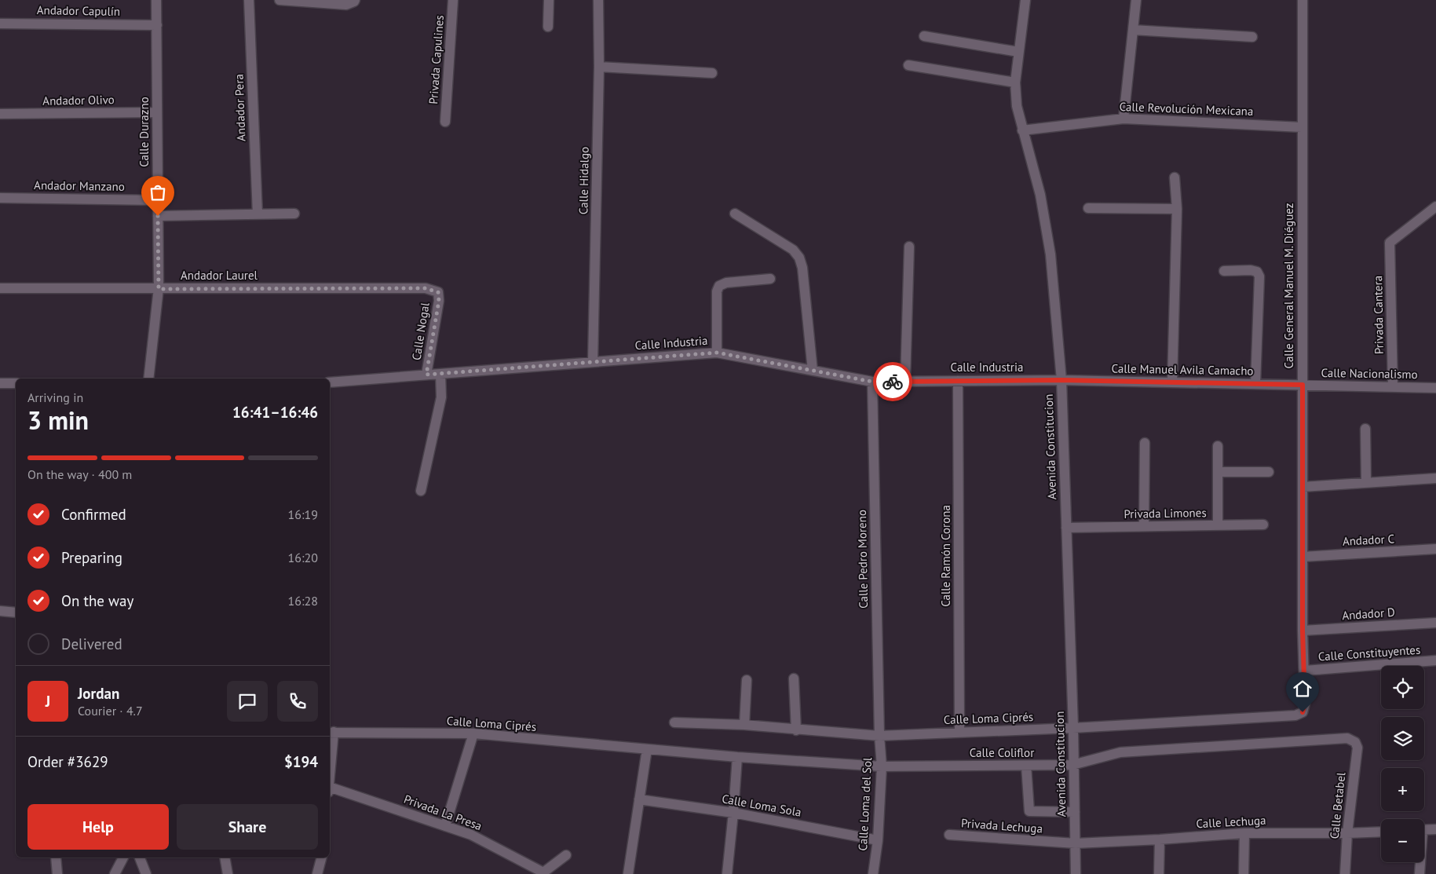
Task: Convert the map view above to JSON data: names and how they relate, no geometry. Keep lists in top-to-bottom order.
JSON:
{
  "streets": {
    "street": [
      "Andador Capulín",
      "Privada Capulines",
      "Andador Olivo",
      "Andador Pera",
      "Calle Revolución Mexicana",
      "Calle Durazno",
      "Calle Hidalgo",
      "Andador Manzano",
      "Andador Laurel",
      "Calle General Manuel M. Diéguez",
      "Privada Cantera",
      "Calle Nogal",
      "Calle Industria",
      "Calle Manuel Avila Camacho",
      "Calle Nacionalismo",
      "Avenida Constitucion",
      "Privada Limones",
      "Andador C",
      "Calle Ramón Corona",
      "Calle Pedro Moreno",
      "Andador D",
      "Calle Constituyentes",
      "Calle Loma Ciprés",
      "Calle Coliflor",
      "Calle Loma del Sol",
      "Calle Loma Sola",
      "Calle Betabel",
      "Privada La Presa",
      "Calle Lechuga",
      "Privada Lechuga"
    ]
  },
  "crossings": [
    ["Andador Capulín", "Calle Durazno"],
    ["Andador Olivo", "Calle Durazno"],
    ["Calle Revolución Mexicana", "Calle General Manuel M. Diéguez"],
    ["Calle Revolución Mexicana", "Avenida Constitucion"],
    ["Calle Durazno", "Andador Manzano"],
    ["Calle Durazno", "Andador Laurel"],
    ["Calle Hidalgo", "Calle Industria"],
    ["Andador Laurel", "Calle Nogal"],
    ["Calle General Manuel M. Diéguez", "Calle Manuel Avila Camacho"],
    ["Calle General Manuel M. Diéguez", "Calle Nacionalismo"],
    ["Calle General Manuel M. Diéguez", "Andador C"],
    ["Calle General Manuel M. Diéguez", "Andador D"],
    ["Calle General Manuel M. Diéguez", "Calle Constituyentes"],
    ["Calle General Manuel M. Diéguez", "Calle Loma Ciprés"],
    ["Privada Cantera", "Calle Nacionalismo"],
    ["Calle Nogal", "Calle Industria"],
    ["Calle Industria", "Calle Manuel Avila Camacho"],
    ["Calle Industria", "Avenida Constitucion"],
    ["Calle Industria", "Calle Ramón Corona"],
    ["Calle Industria", "Calle Pedro Moreno"],
    ["Calle Manuel Avila Camacho", "Calle Nacionalismo"],
    ["Calle Manuel Avila Camacho", "Avenida Constitucion"],
    ["Avenida Constitucion", "Privada Limones"],
    ["Avenida Constitucion", "Calle Loma Ciprés"],
    ["Avenida Constitucion", "Calle Coliflor"],
    ["Avenida Constitucion", "Calle Lechuga"],
    ["Avenida Constitucion", "Privada Lechuga"],
    ["Calle Ramón Corona", "Calle Loma Ciprés"],
    ["Calle Pedro Moreno", "Calle Loma Ciprés"],
    ["Calle Pedro Moreno", "Calle Loma del Sol"],
    ["Calle Loma Ciprés", "Calle Coliflor"],
    ["Calle Loma Ciprés", "Calle Loma del Sol"],
    ["Calle Coliflor", "Calle Loma del Sol"],
    ["Calle Coliflor", "Calle Betabel"],
    ["Calle Loma del Sol", "Calle Loma Sola"],
    ["Calle Betabel", "Calle Lechuga"],
    ["Calle Lechuga", "Privada Lechuga"]
  ],
  "page": {
    "heading": ["3 min", "Arriving in", "16:41–16:46"],
    "panel": [
      "Jordan",
      "Courier · 4.7",
      "Order #3629",
      "$194"
    ],
    "bar": "On the way · 400 m",
    "list": [
      ["Confirmed", "16:19"],
      ["Preparing", "16:20"],
      ["On the way", "16:28"],
      "Delivered"
    ],
    "map_buttons": ["+", "−"],
    "round": "J",
    "buttons": ["Help", "Share"]
  }
}
